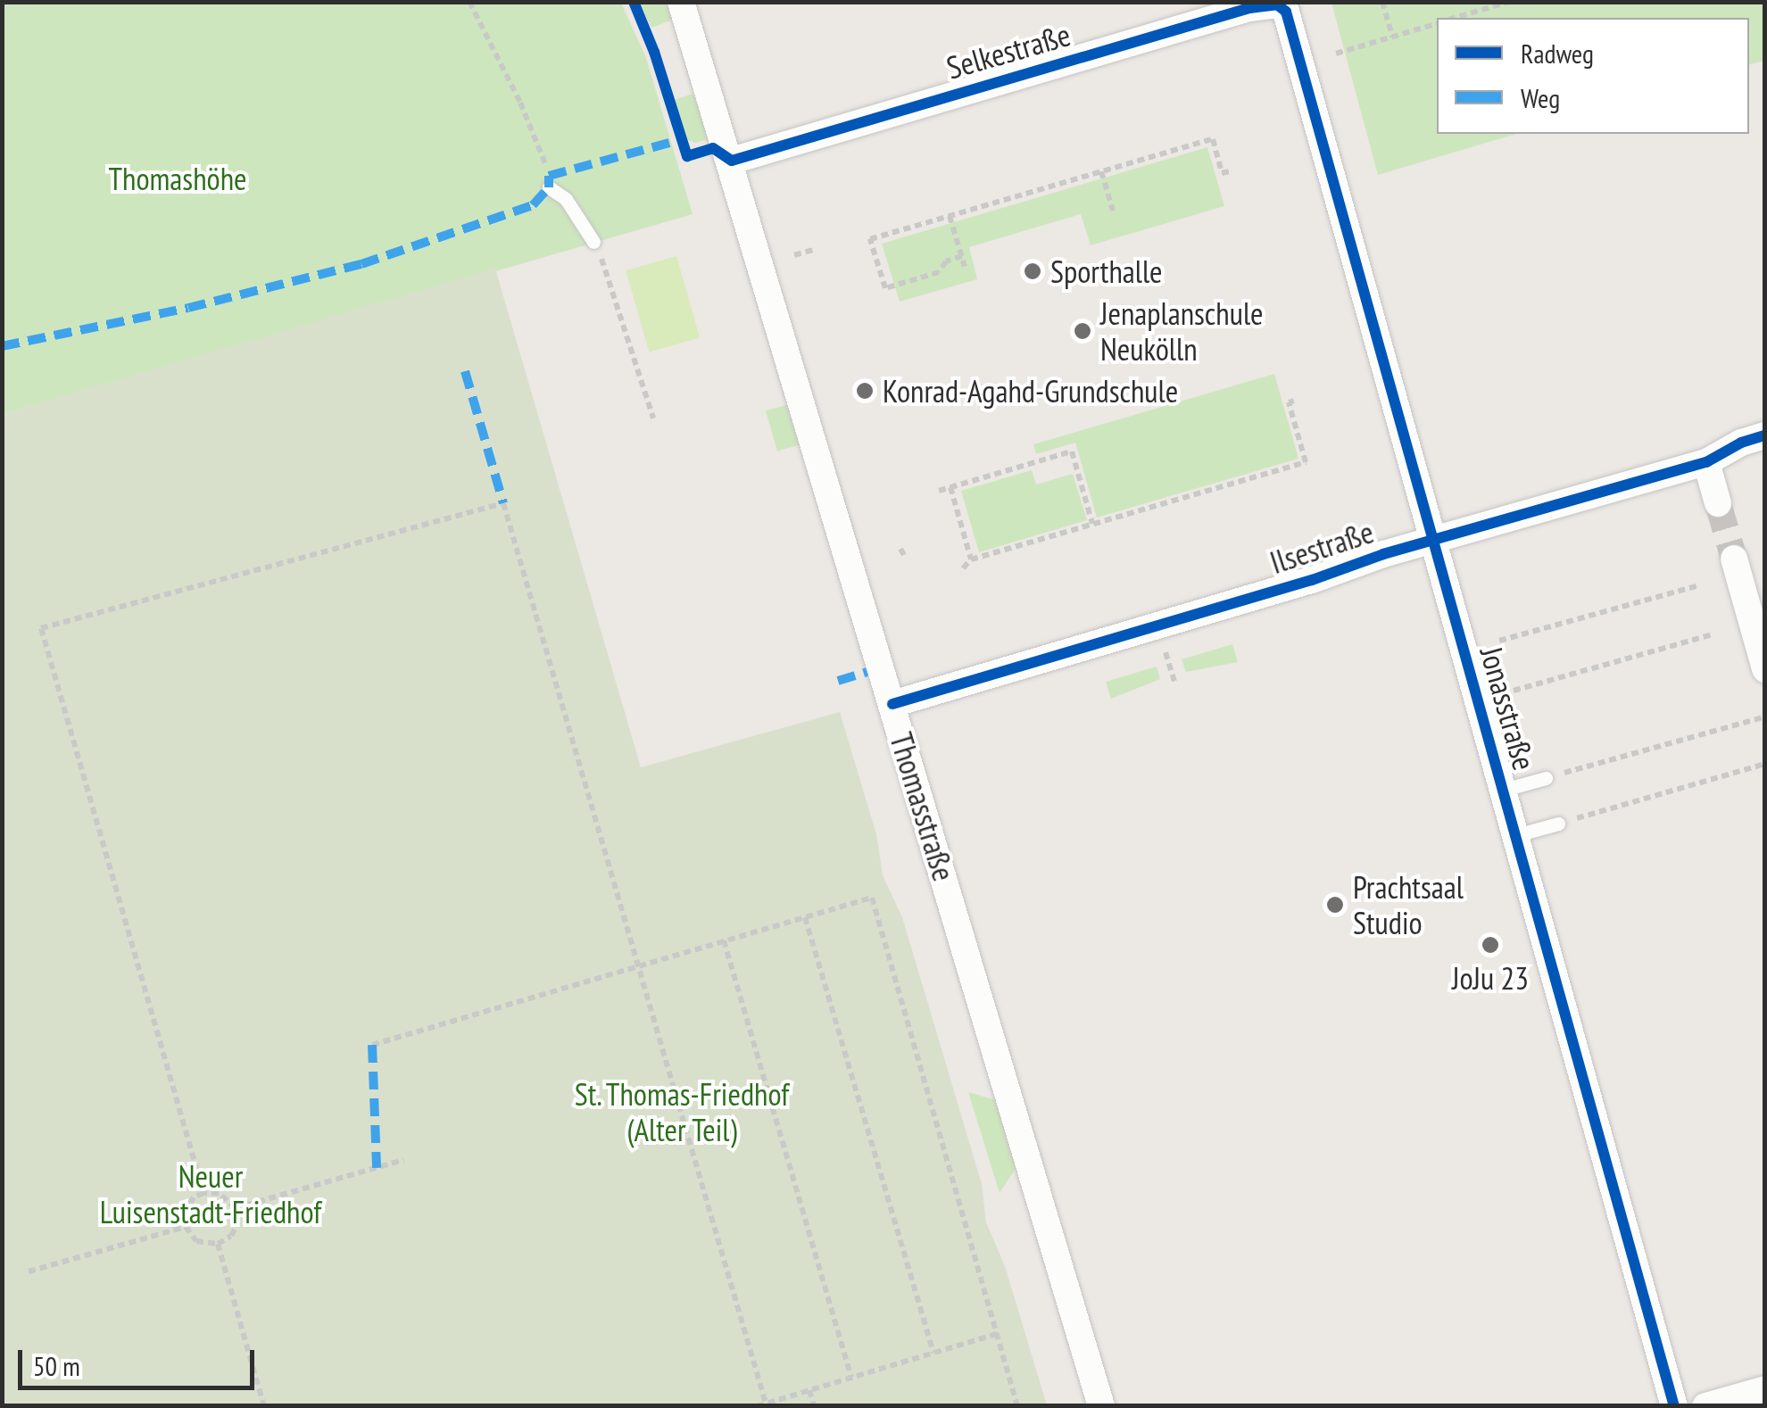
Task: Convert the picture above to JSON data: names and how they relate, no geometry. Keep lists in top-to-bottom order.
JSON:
{
  "streets": {
    "street": [
      "Selkestraße",
      "Ilsestraße",
      "Jonasstraße",
      "Thomasstraße"
    ]
  },
  "crossings": [
    ["Selkestraße", "Jonasstraße"],
    ["Selkestraße", "Thomasstraße"],
    ["Ilsestraße", "Jonasstraße"],
    ["Ilsestraße", "Thomasstraße"]
  ],
  "parks": ["Thomashöhe", "St. Thomas-Friedhof (Alter Teil)", "Neuer Luisenstadt-Friedhof"],
  "places": [
    "Sporthalle",
    "Jenaplanschule Neukölln",
    "Konrad-Agahd-Grundschule",
    "Prachtsaal Studio",
    "JoJu 23"
  ],
  "legend": ["Radweg", "Weg"],
  "scale_bar": "50 m"
}
